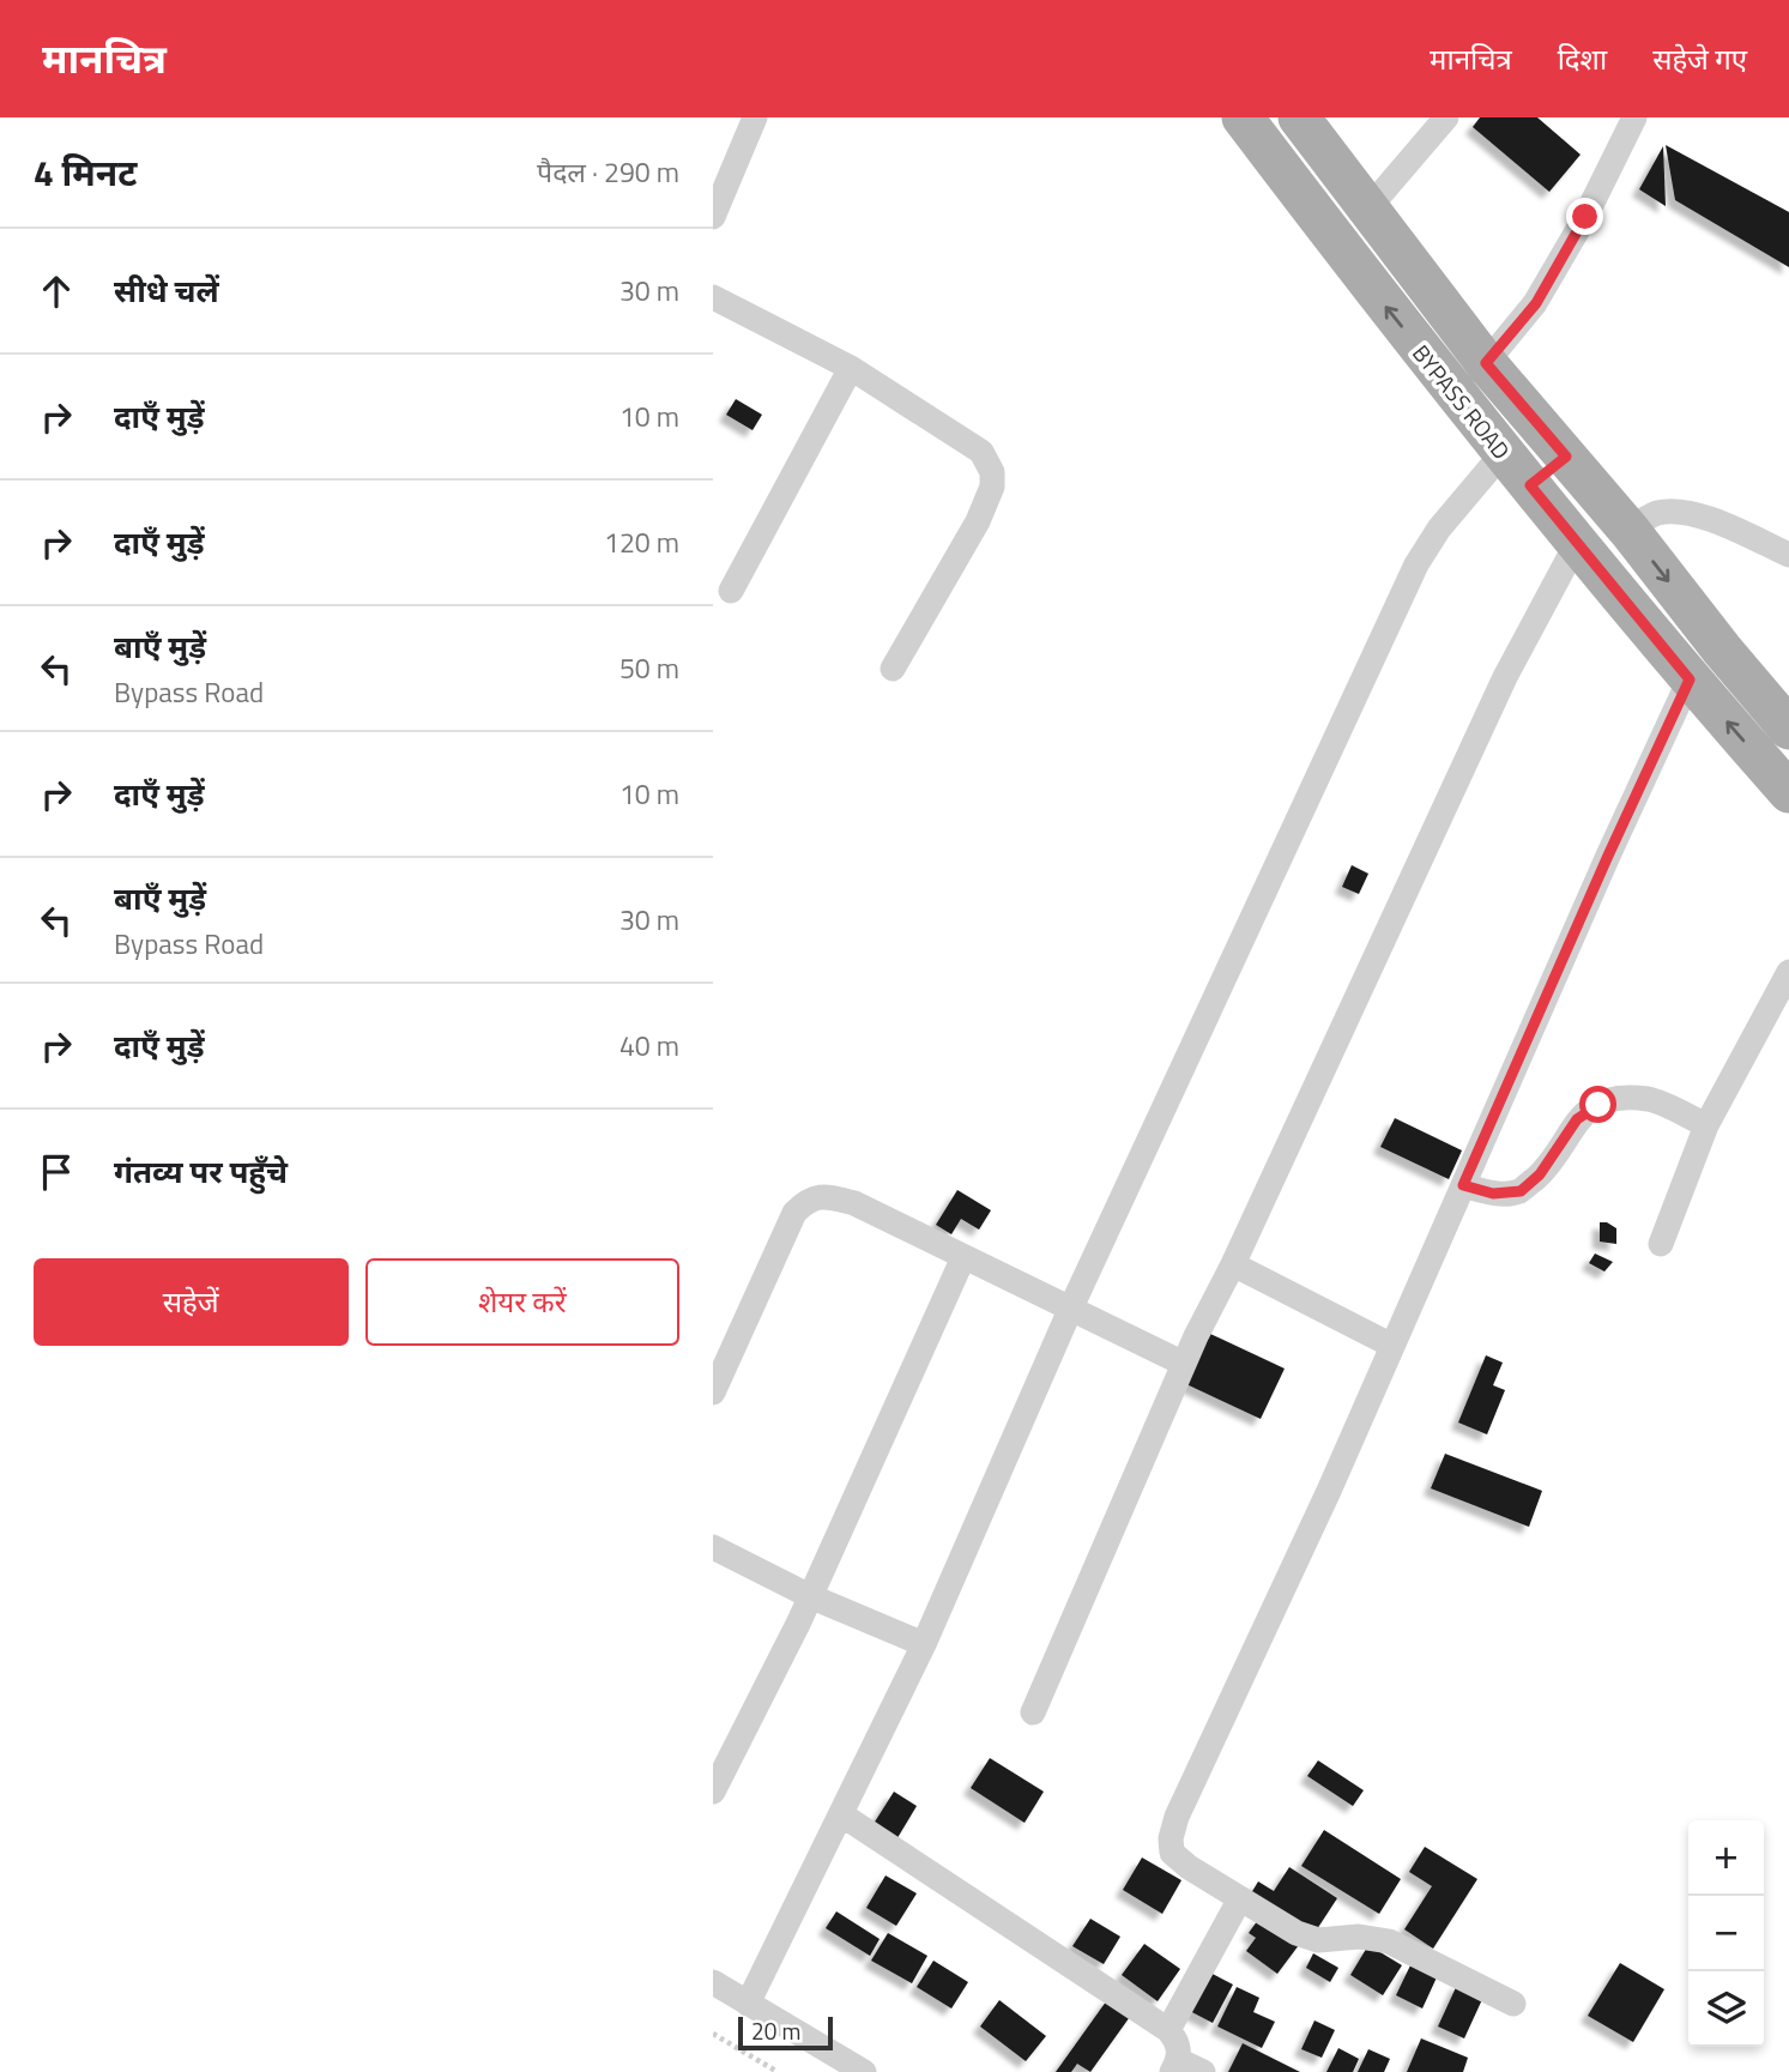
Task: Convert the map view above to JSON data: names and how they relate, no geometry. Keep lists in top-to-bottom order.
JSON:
{
  "streets": {
    "main road": ["BYPASS ROAD"]
  },
  "scale_bar": "20 m",
  "page": {
    "header": "मानचित्र",
    "nav": ["मानचित्र", "दिशा", "सहेजे गए"],
    "heading": ["4 मिनट", "पैदल · 290 m"],
    "list": [
      ["सीधे चलें", "30 m"],
      ["दाएँ मुड़ें", "10 m"],
      ["दाएँ मुड़ें", "120 m"],
      ["बाएँ मुड़ें", "Bypass Road", "50 m"],
      ["दाएँ मुड़ें", "10 m"],
      ["बाएँ मुड़ें", "Bypass Road", "30 m"],
      ["दाएँ मुड़ें", "40 m"],
      "गंतव्य पर पहुँचे"
    ],
    "buttons": ["सहेजें", "शेयर करें"],
    "map_buttons": ["+", "−"],
    "scale": "20 m"
  }
}
